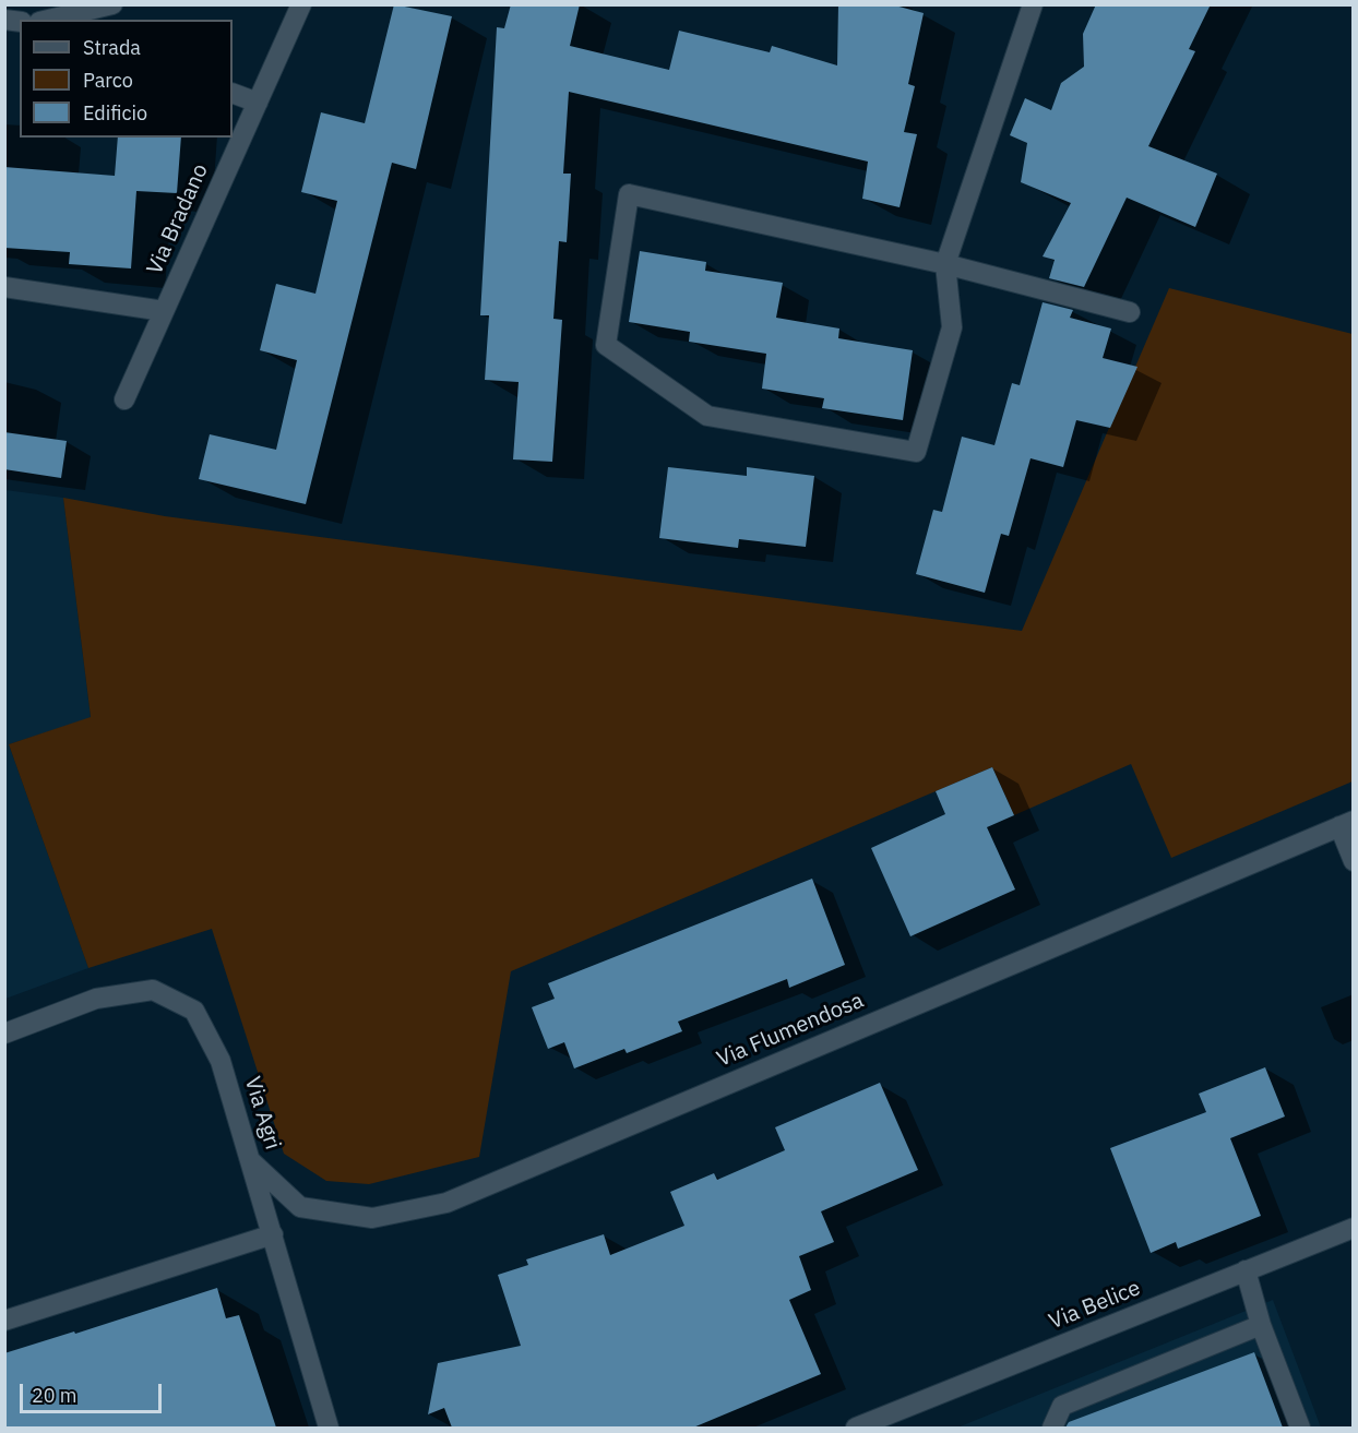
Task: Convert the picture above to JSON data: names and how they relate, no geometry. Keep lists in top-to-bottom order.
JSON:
{
  "streets": {
    "street": [
      "Via Bradano",
      "Via Flumendosa",
      "Via Agri",
      "Via Belice"
    ]
  },
  "crossings": [
    ["Via Flumendosa", "Via Agri"]
  ],
  "legend": ["Strada", "Parco", "Edificio"],
  "scale_bar": "20 m"
}
